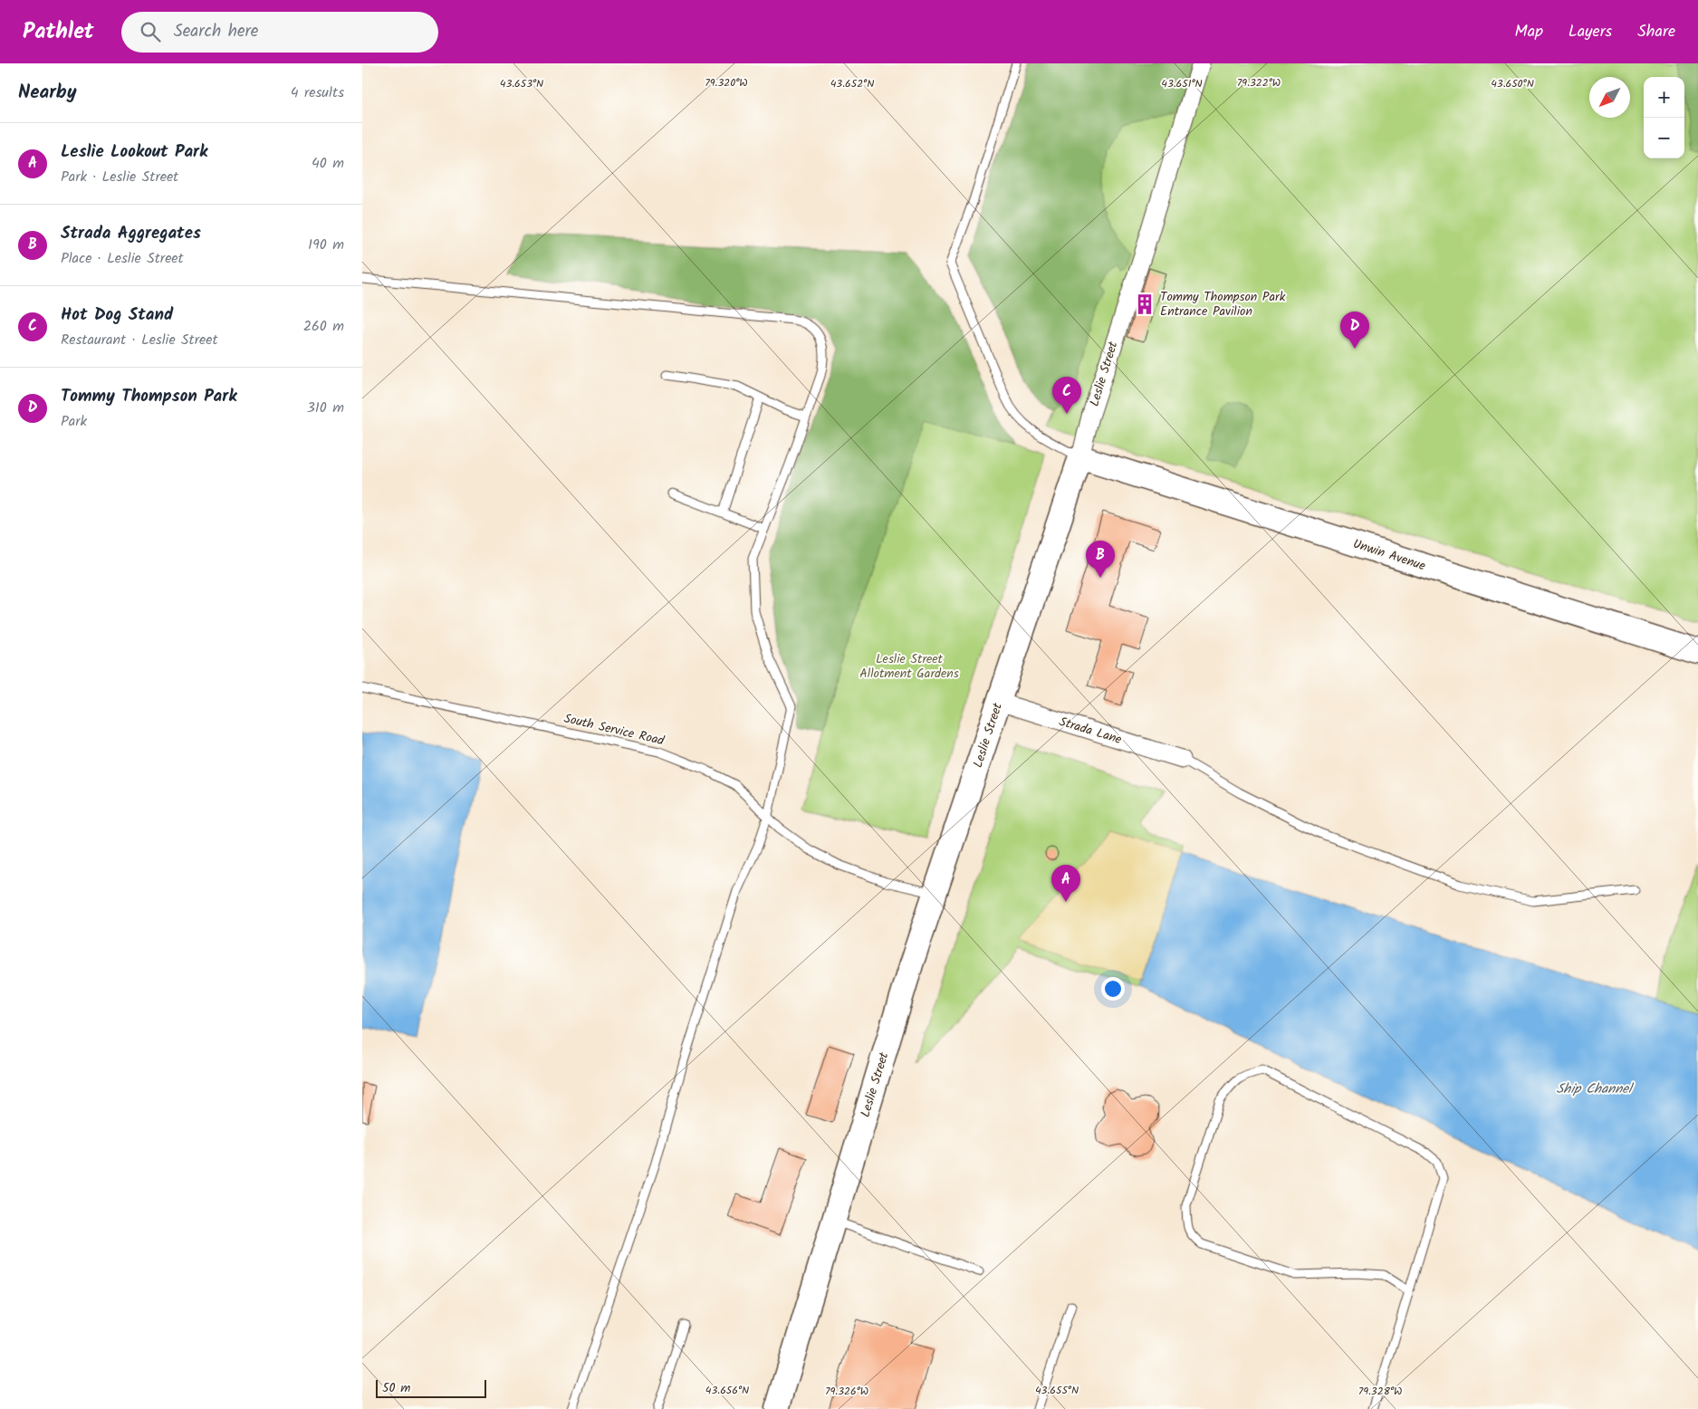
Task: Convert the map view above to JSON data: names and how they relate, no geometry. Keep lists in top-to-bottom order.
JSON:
{
  "streets": {
    "street": ["Leslie Street", "Unwin Avenue", "Strada Lane"],
    "lane": ["South Service Road"]
  },
  "crossings": [
    ["Leslie Street", "Unwin Avenue"],
    ["Leslie Street", "South Service Road"],
    ["Leslie Street", "Strada Lane"]
  ],
  "water": ["Ship Channel"],
  "parks": ["Leslie Street Allotment Gardens"],
  "places": {
    "building": ["Tommy Thompson Park Entrance Pavilion"]
  },
  "scale_bar": "50 m",
  "north": "bottom left",
  "page": {
    "header": "Pathlet",
    "search": "Search here",
    "nav": ["Map", "Layers", "Share"],
    "heading": ["Nearby", "4 results"],
    "map_buttons": ["+", "−"],
    "list": [
      {
        "mark": "A",
        "name": "Leslie Lookout Park",
        "note": "Park · Leslie Street",
        "value": "40 m"
      },
      {
        "mark": "B",
        "name": "Strada Aggregates",
        "note": "Place · Leslie Street",
        "value": "190 m"
      },
      {
        "mark": "C",
        "name": "Hot Dog Stand",
        "note": "Restaurant · Leslie Street",
        "value": "260 m"
      },
      {
        "mark": "D",
        "name": "Tommy Thompson Park",
        "note": "Park",
        "value": "310 m"
      }
    ],
    "pins": [
      "D",
      "C",
      "B",
      "A"
    ],
    "scale": "50 m"
  },
  "coordinates": [
    "79.320°W",
    "79.322°W",
    "43.653°N",
    "43.652°N",
    "43.651°N",
    "43.650°N",
    "43.656°N",
    "43.655°N",
    "79.326°W",
    "79.328°W"
  ]
}
